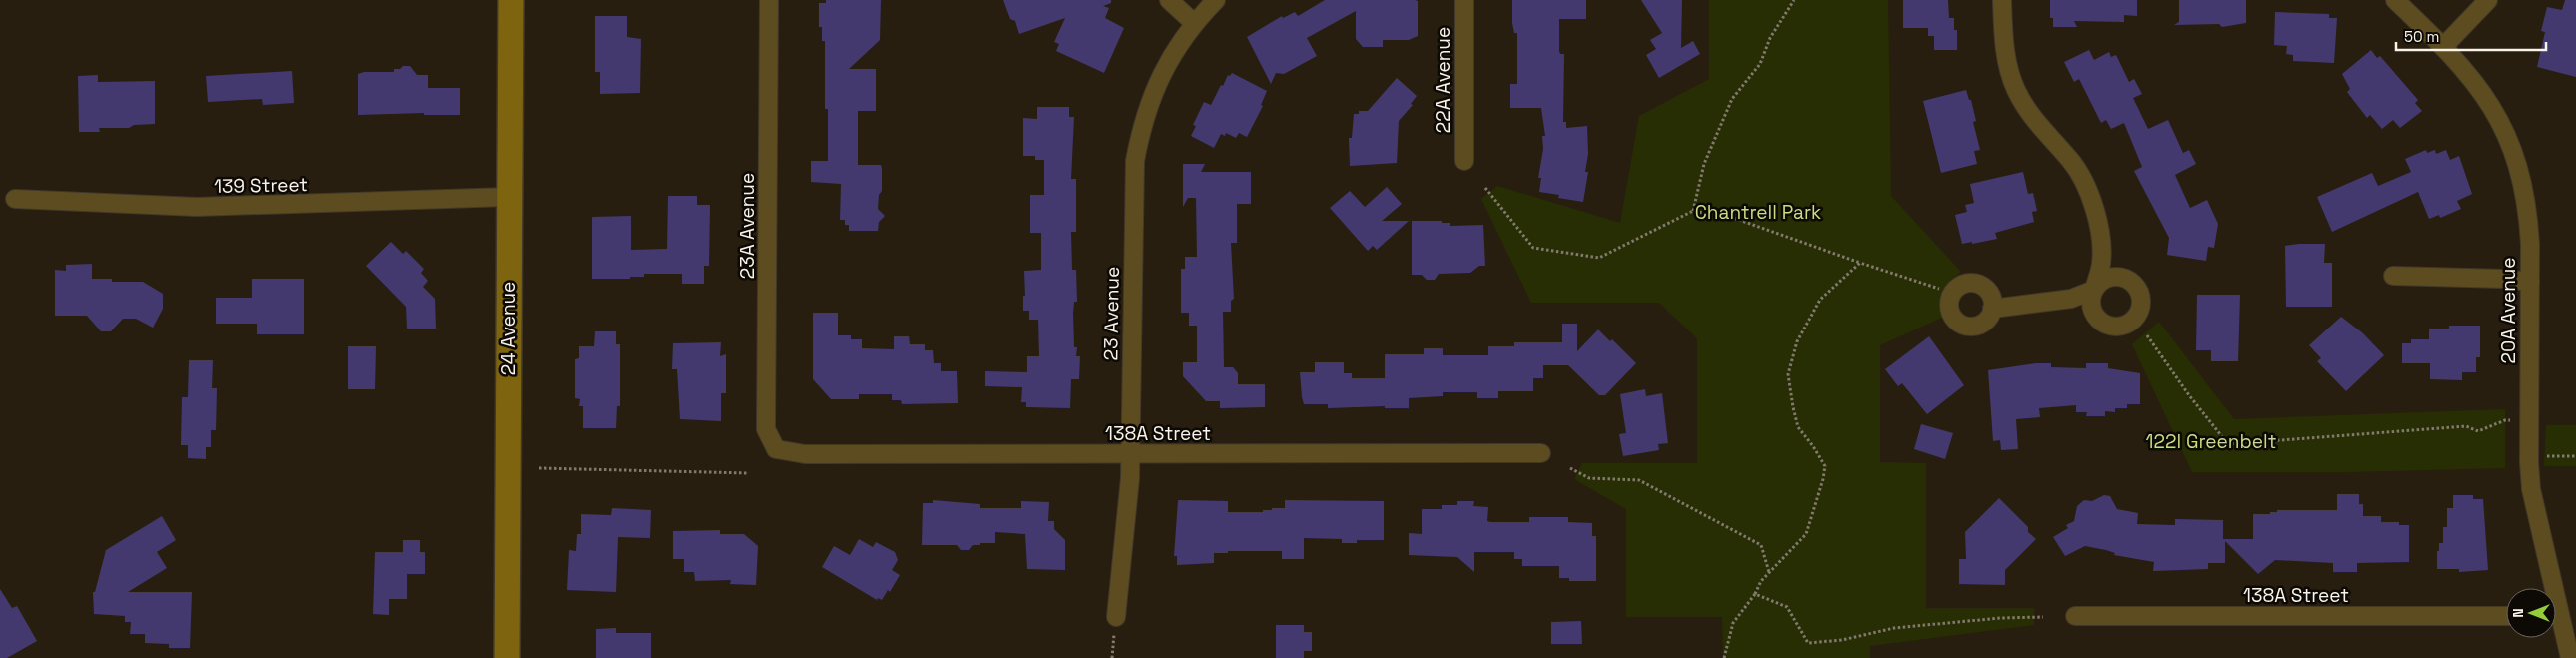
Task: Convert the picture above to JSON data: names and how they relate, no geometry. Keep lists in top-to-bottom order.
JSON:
{
  "streets": {
    "main road": ["24 Avenue"],
    "street": [
      "22A Avenue",
      "139 Street",
      "23A Avenue",
      "20A Avenue",
      "23 Avenue",
      "138A Street"
    ]
  },
  "crossings": [
    ["139 Street", "24 Avenue"],
    ["23A Avenue", "138A Street"],
    ["23 Avenue", "138A Street"]
  ],
  "parks": ["Chantrell Park", "122l Greenbelt"],
  "scale_bar": "50 m",
  "north": "left"
}
